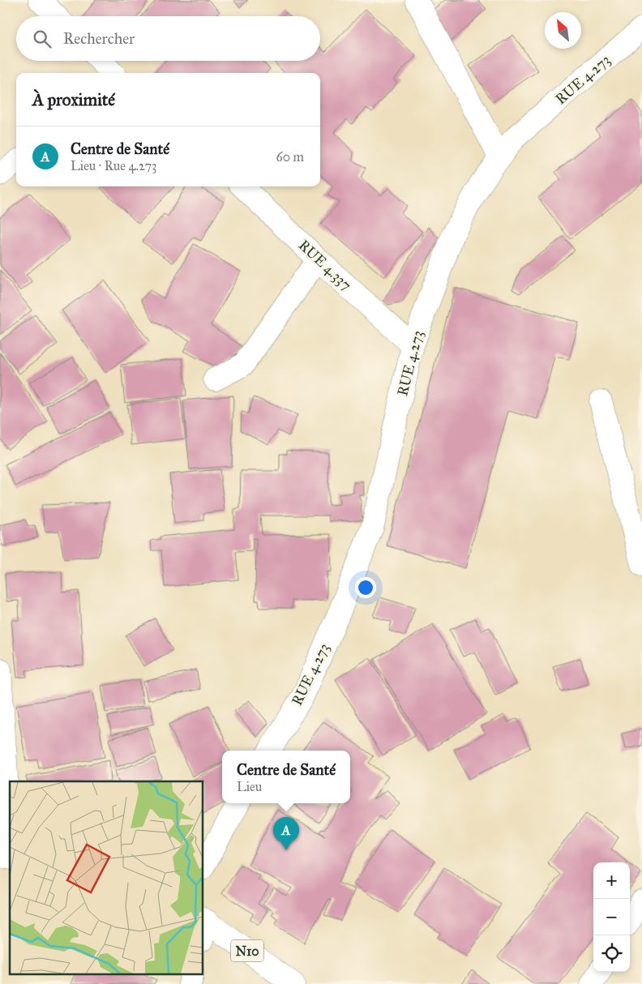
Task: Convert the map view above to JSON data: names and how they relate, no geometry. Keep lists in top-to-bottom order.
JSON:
{
  "streets": {
    "main road": ["RUE 4.273", "RUE 4.337", "N10"]
  },
  "crossings": [
    ["RUE 4.273", "RUE 4.337"]
  ],
  "north": "top left",
  "page": {
    "search": "Rechercher",
    "heading": "À proximité",
    "list": [
      {
        "mark": "A",
        "name": "Centre de Santé",
        "note": "Lieu · Rue 4.273",
        "value": "60 m"
      }
    ],
    "popup": ["Centre de Santé", "Lieu"],
    "pins": "A",
    "map_buttons": ["+", "−"]
  }
}
